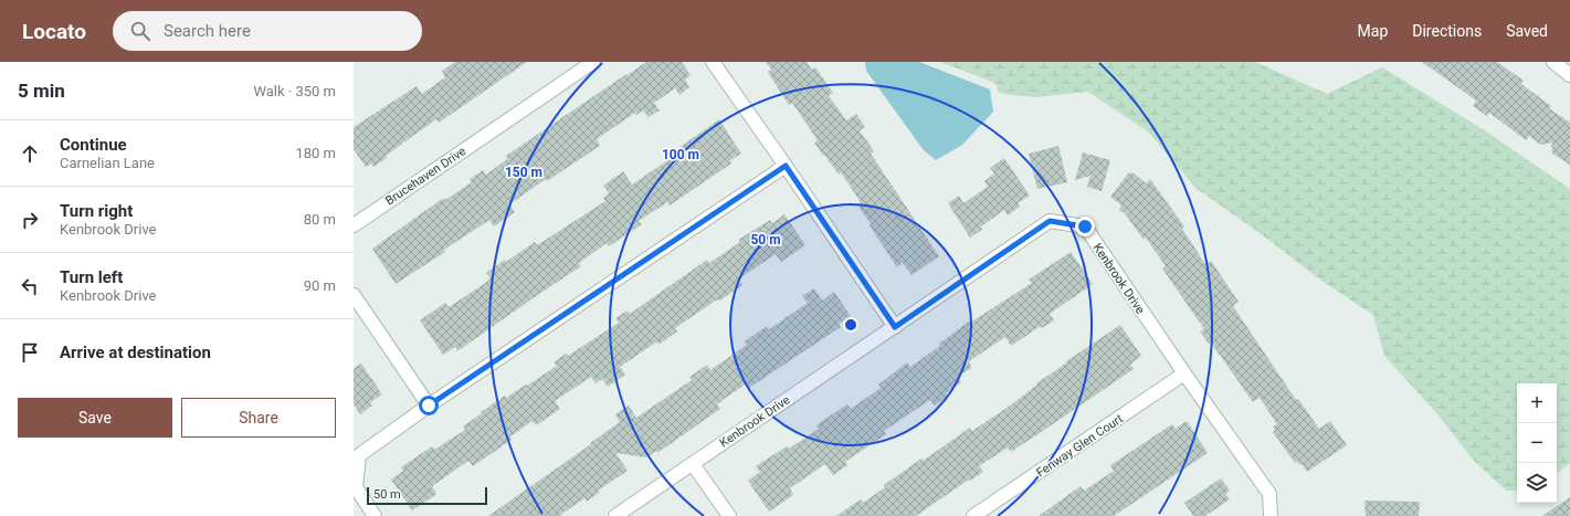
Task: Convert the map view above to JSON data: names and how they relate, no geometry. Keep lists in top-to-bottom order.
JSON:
{
  "streets": {
    "street": ["Brucehaven Drive", "Kenbrook Drive", "Fenway Glen Court"]
  },
  "crossings": [
    ["Kenbrook Drive", "Fenway Glen Court"]
  ],
  "scale_bar": "50 m",
  "page": {
    "header": "Locato",
    "search": "Search here",
    "nav": ["Map", "Directions", "Saved"],
    "heading": ["5 min", "Walk · 350 m"],
    "list": [
      ["Continue", "Carnelian Lane", "180 m"],
      ["Turn right", "Kenbrook Drive", "80 m"],
      ["Turn left", "Kenbrook Drive", "90 m"],
      "Arrive at destination"
    ],
    "map_buttons": ["+", "−"],
    "buttons": ["Save", "Share"],
    "scale": "50 m"
  },
  "rings": ["100 m", "150 m", "50 m"]
}
